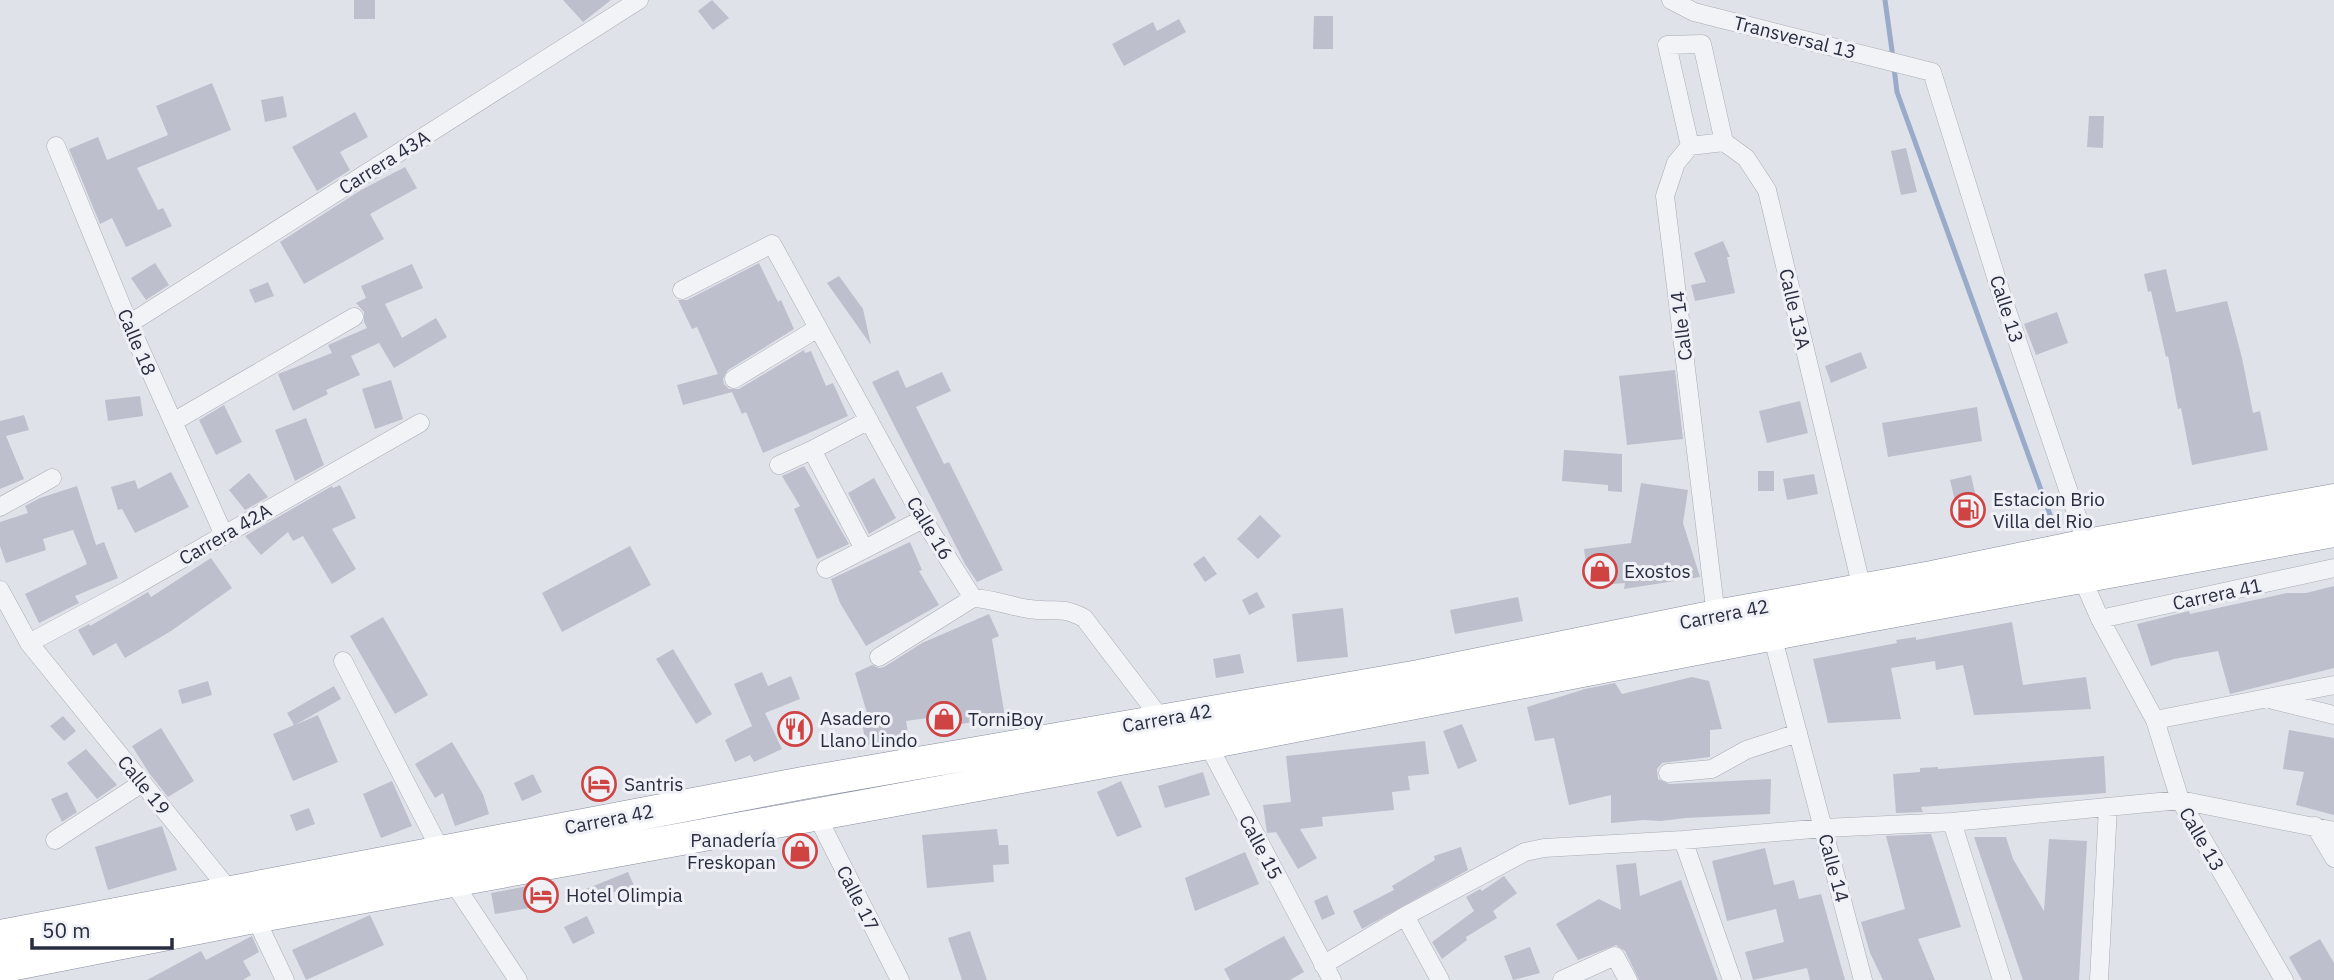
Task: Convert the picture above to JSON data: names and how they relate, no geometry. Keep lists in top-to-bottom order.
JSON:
{
  "streets": {
    "highway": ["Carrera 42"],
    "street": [
      "Transversal 13",
      "Carrera 43A",
      "Calle 13A",
      "Calle 13",
      "Calle 14",
      "Calle 18",
      "Calle 16",
      "Carrera 42A",
      "Carrera 41",
      "Calle 19",
      "Calle 15",
      "Calle 17"
    ]
  },
  "crossings": [
    ["Transversal 13", "Calle 13"],
    ["Carrera 43A", "Calle 18"],
    ["Calle 13A", "Carrera 42"],
    ["Calle 13", "Carrera 41"],
    ["Calle 13", "Carrera 42"],
    ["Calle 14", "Carrera 42"],
    ["Calle 18", "Carrera 42A"],
    ["Carrera 42A", "Calle 19"],
    ["Carrera 42", "Calle 19"],
    ["Carrera 42", "Calle 15"],
    ["Carrera 42", "Calle 17"]
  ],
  "places": {
    "fuel station": ["Estacion Brio Villa del Rio"],
    "shop": ["Exostos", "TorniBoy", "Panadería Freskopan"],
    "restaurant": ["Asadero Llano Lindo"],
    "hotel": ["Santris", "Hotel Olimpia"]
  },
  "scale_bar": "50 m"
}
